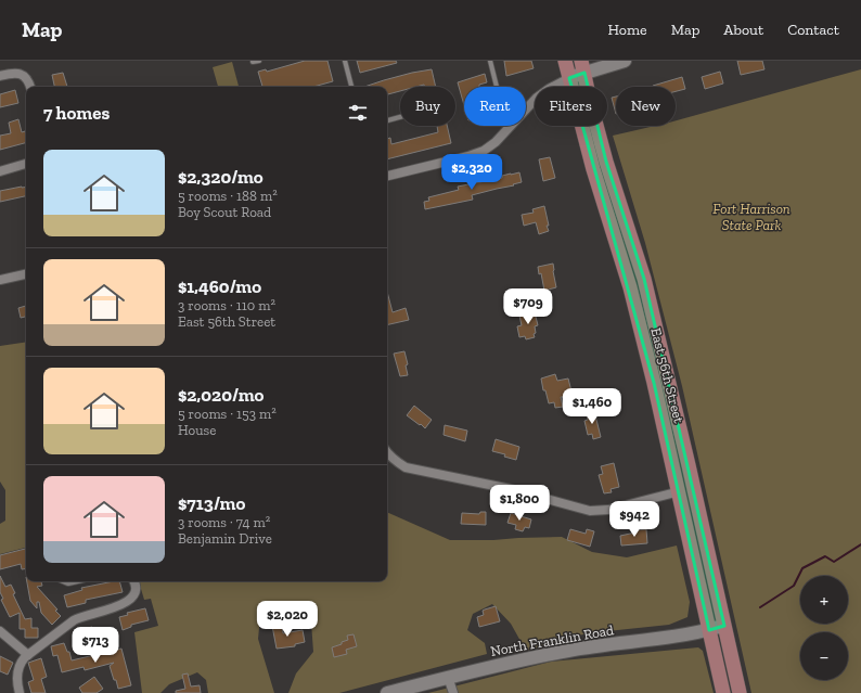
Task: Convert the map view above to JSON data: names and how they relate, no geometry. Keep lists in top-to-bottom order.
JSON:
{
  "streets": {
    "main road": ["East 56th Street", "North Franklin Road"]
  },
  "crossings": [
    ["East 56th Street", "North Franklin Road"]
  ],
  "parks": ["Fort Harrison State Park"],
  "page": {
    "header": "Map",
    "nav": [
      "Home",
      "Map",
      "About",
      "Contact"
    ],
    "chip": [
      "Buy",
      "Rent",
      "Filters",
      "New"
    ],
    "heading": "7 homes",
    "list": [
      {
        "name": "$2,320/mo",
        "note": "5 rooms · 188 m² · Boy Scout Road"
      },
      {
        "name": "$1,460/mo",
        "note": "3 rooms · 110 m² · East 56th Street"
      },
      {
        "name": "$2,020/mo",
        "note": "5 rooms · 153 m² · House"
      },
      {
        "name": "$713/mo",
        "note": "3 rooms · 74 m² · Benjamin Drive"
      }
    ],
    "price": [
      "$2,320",
      "$709",
      "$1,460",
      "$1,800",
      "$942",
      "$2,020",
      "$713"
    ],
    "map_buttons": ["+", "−"]
  }
}
